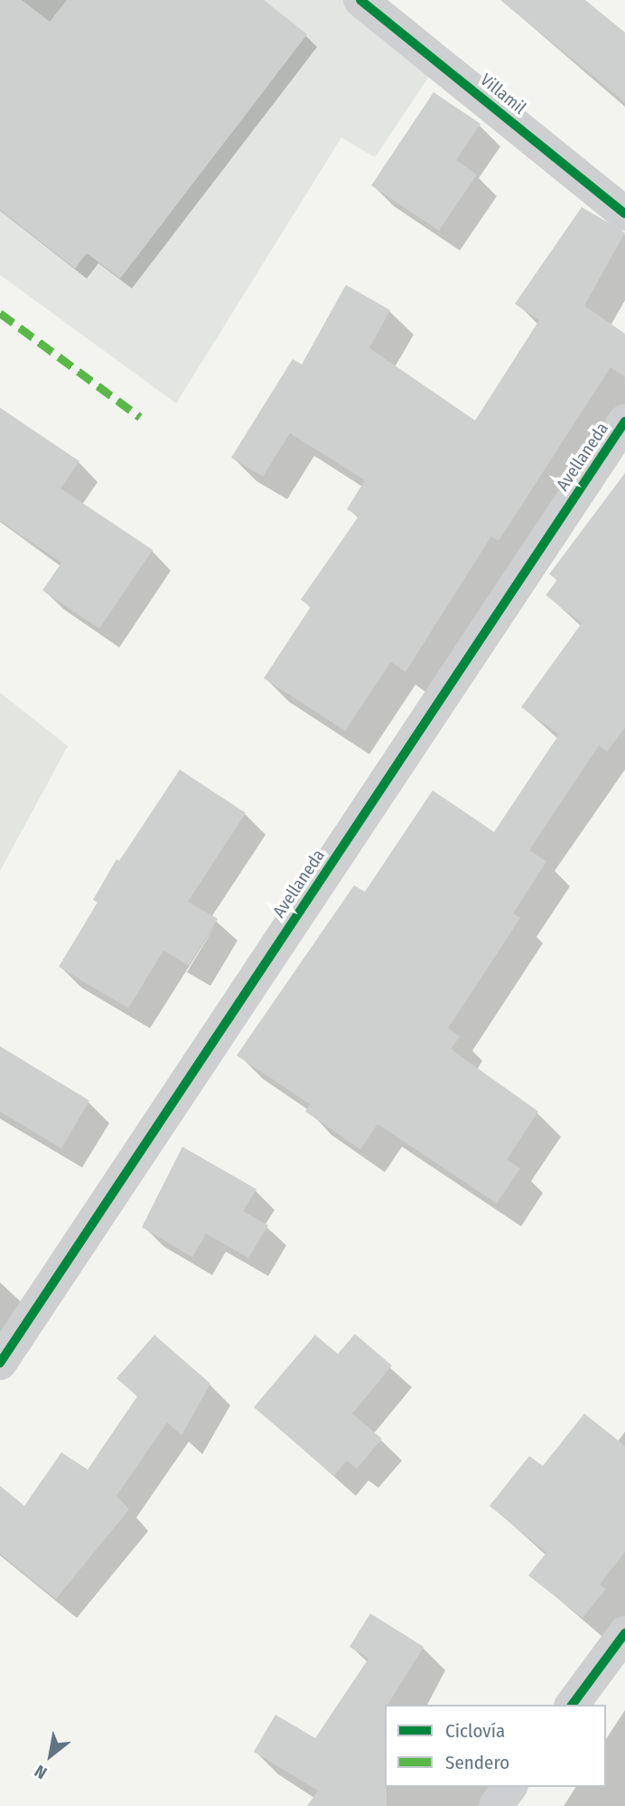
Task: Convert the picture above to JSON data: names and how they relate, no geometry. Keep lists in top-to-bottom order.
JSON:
{
  "streets": {
    "street": ["Villamil", "Avellaneda"]
  },
  "legend": ["Ciclovía", "Sendero"],
  "north": "bottom left"
}
